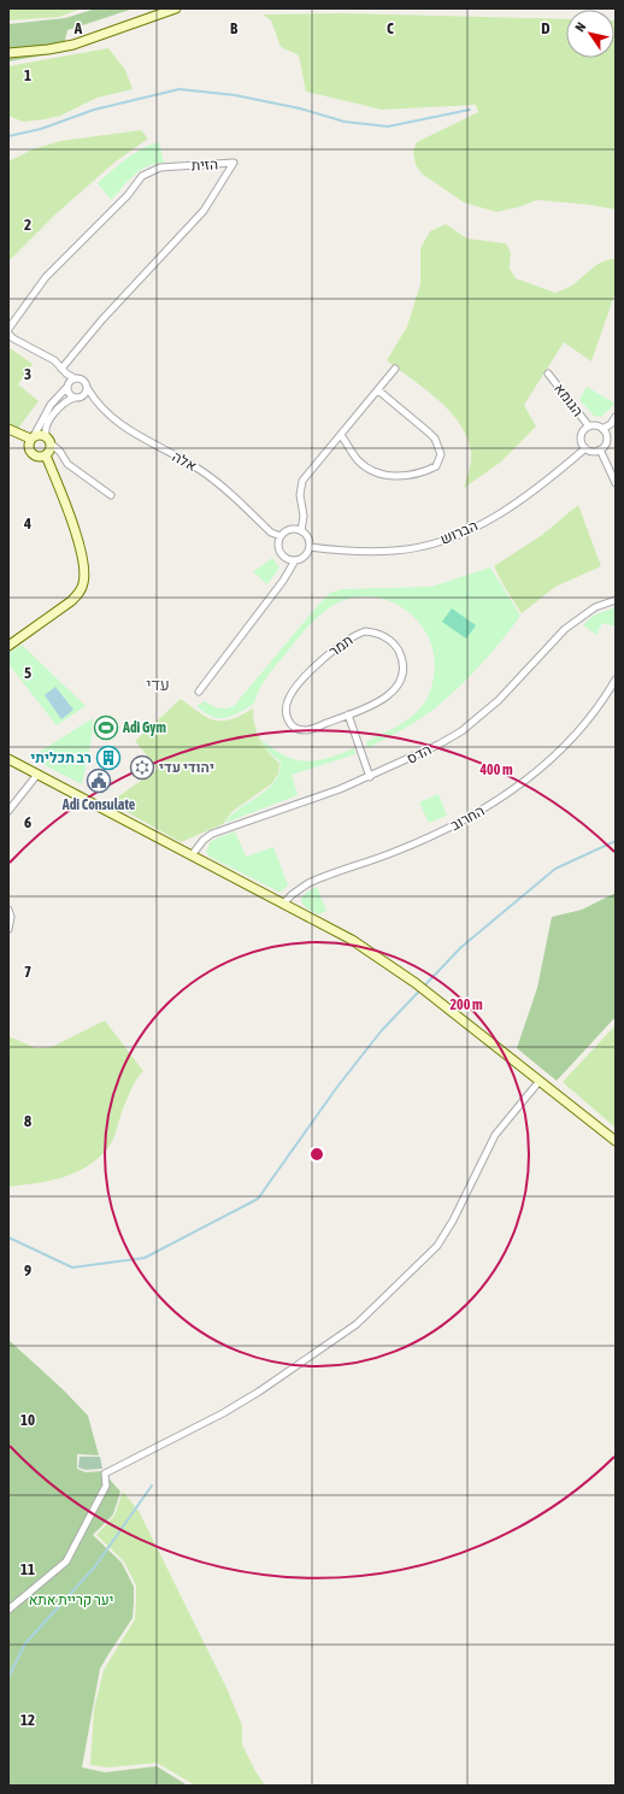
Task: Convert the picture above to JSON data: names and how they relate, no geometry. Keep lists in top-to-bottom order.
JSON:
{
  "streets": {
    "street": [
      "הזית",
      "הגומא",
      "אלה",
      "הברוש",
      "תמר",
      "הדס",
      "החרוב"
    ]
  },
  "crossings": [
    ["הגומא", "הברוש"],
    ["אלה", "הברוש"]
  ],
  "districts": ["עדי"],
  "parks": ["יער קריית אתא"],
  "places": {
    "sports": ["Adi Gym"],
    "building": ["רב תכליתי"],
    "synagogue": ["יהודי עדי"],
    "public building": ["Adi Consulate"]
  },
  "north": "top left",
  "grid": {
    "columns": [
      "A",
      "B",
      "C",
      "D"
    ],
    "rows": [
      "1",
      "2",
      "3",
      "4",
      "5",
      "6",
      "7",
      "8",
      "9",
      "10",
      "11",
      "12"
    ]
  },
  "rings": ["400 m", "200 m"]
}
